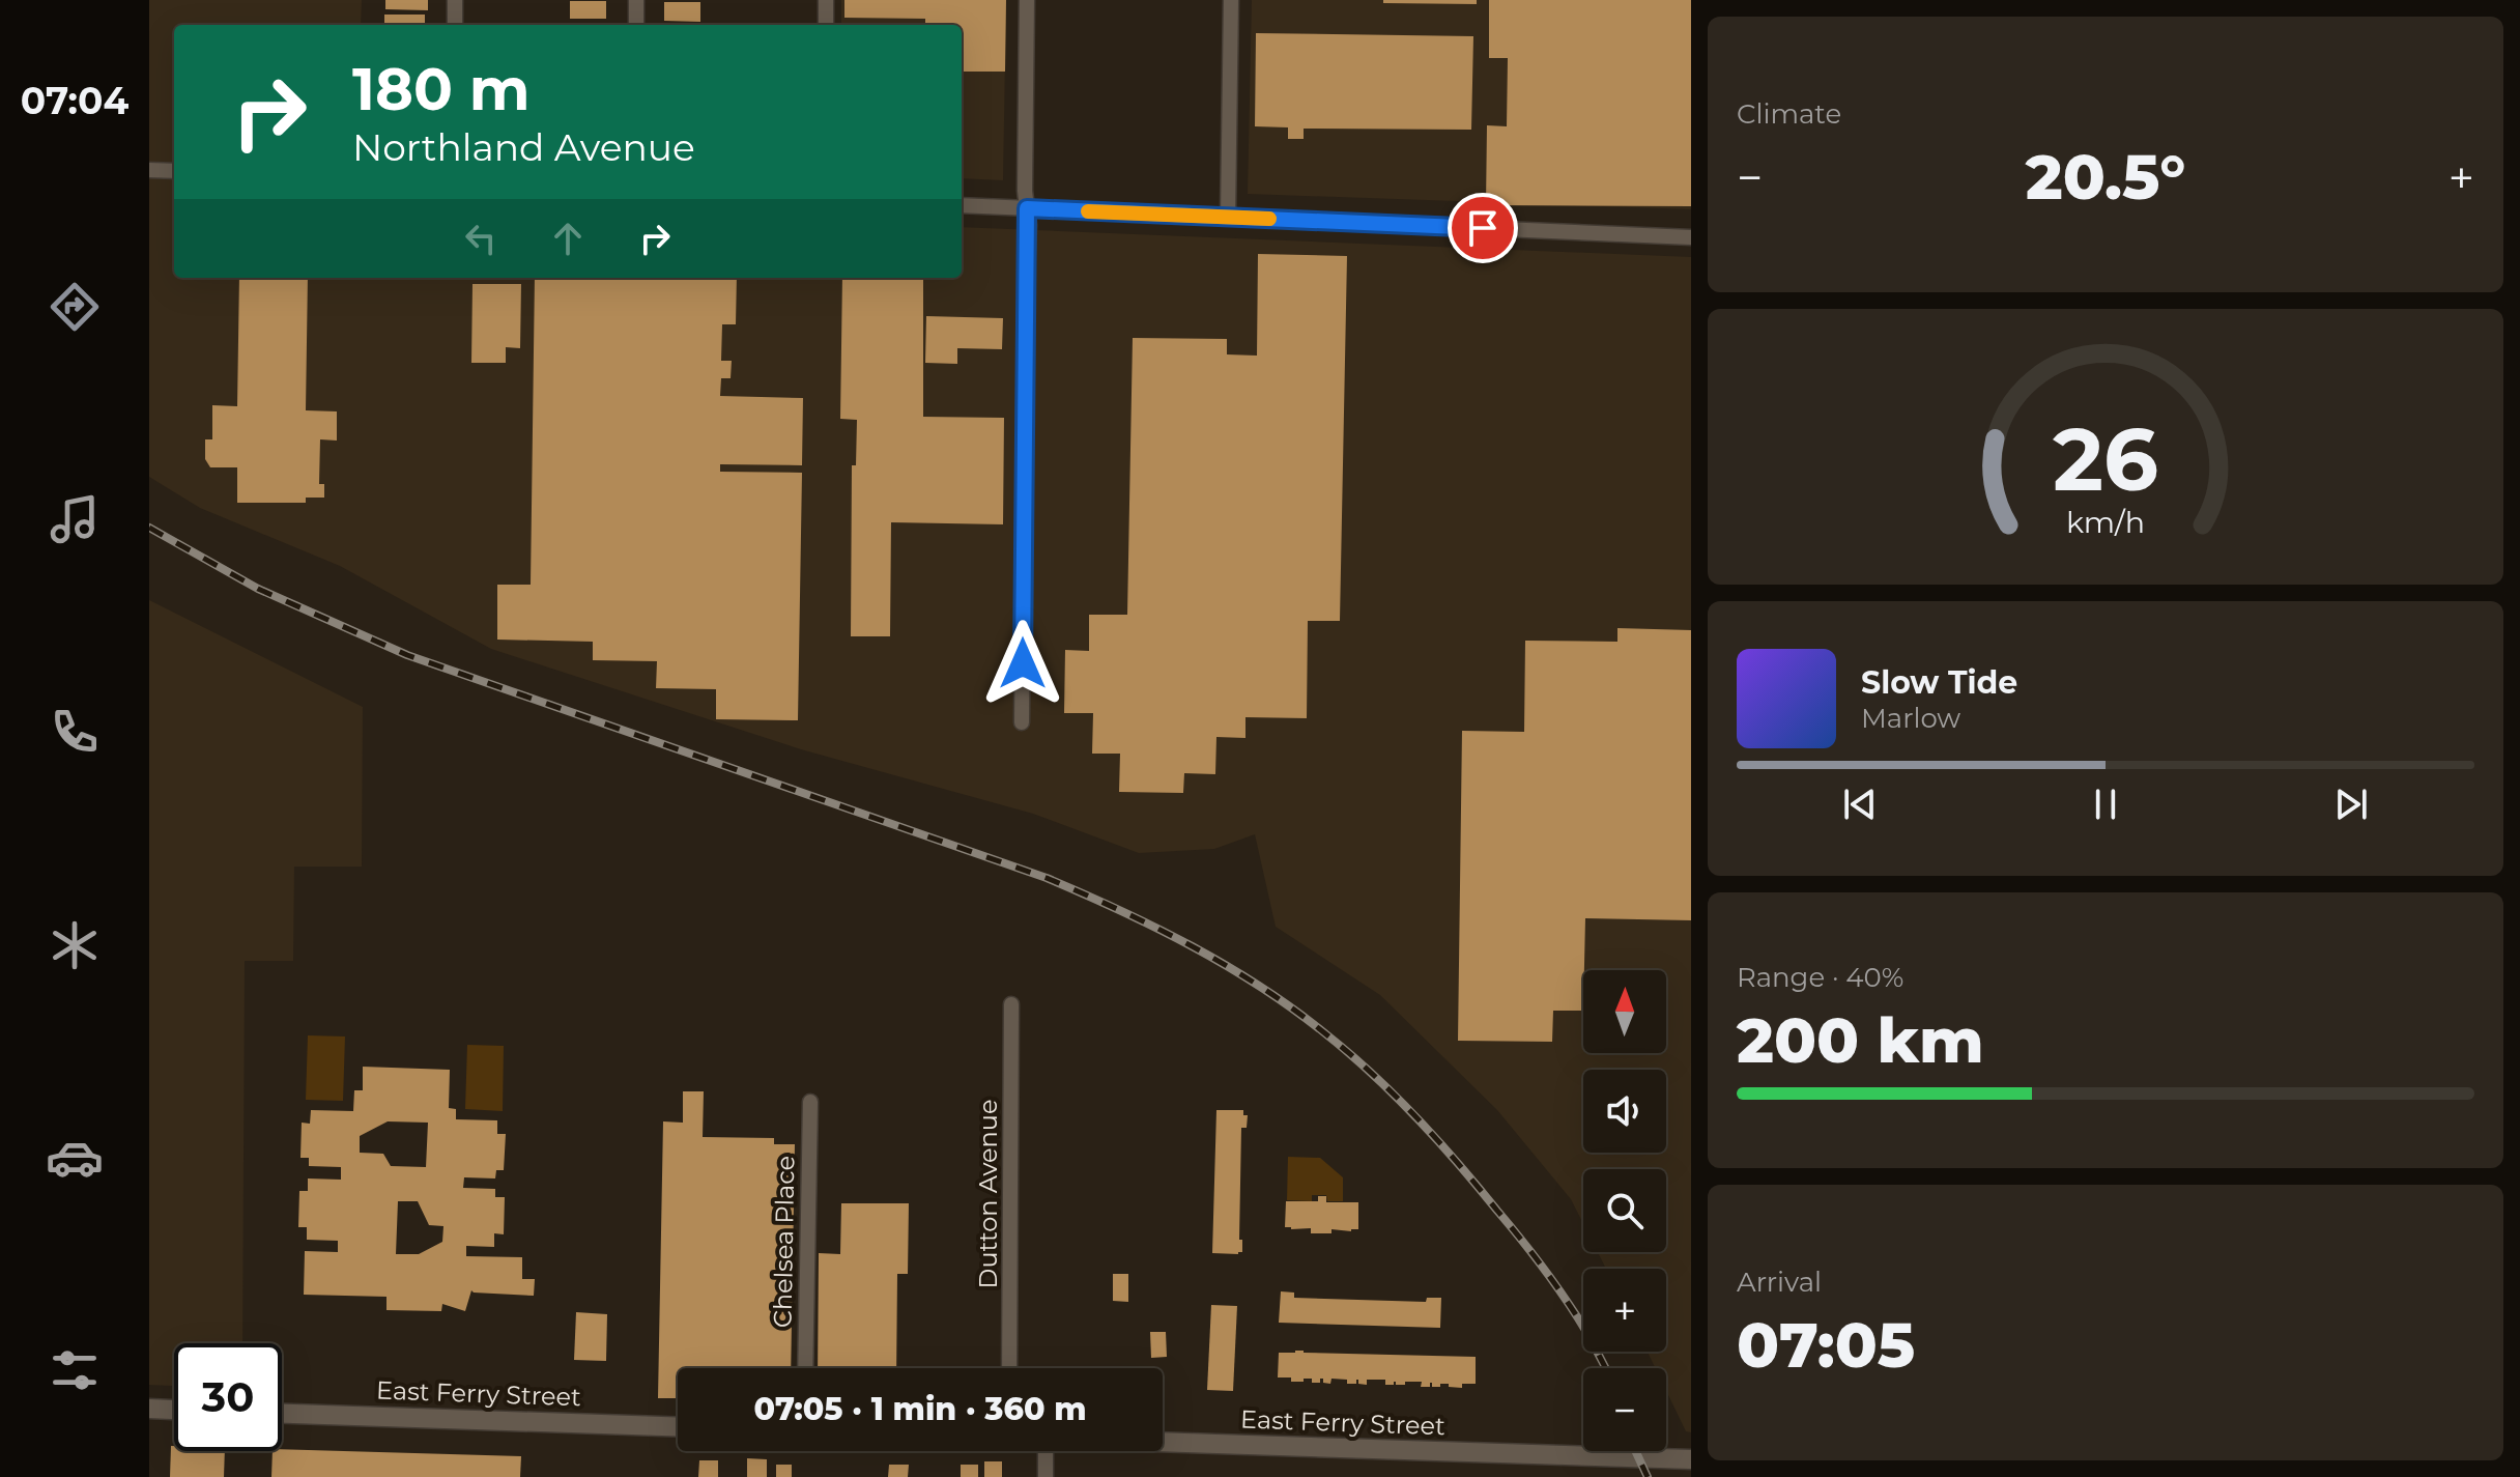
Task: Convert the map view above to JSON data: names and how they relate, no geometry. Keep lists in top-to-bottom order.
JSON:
{
  "streets": {
    "street": ["Dutton Avenue", "Chelsea Place", "East Ferry Street"]
  },
  "north": "top",
  "page": {
    "tabs": "07:04",
    "tile": [
      "Climate",
      ["Range · 40%", "200 km"],
      ["Arrival", "07:05"]
    ],
    "turn": ["180 m", "Northland Avenue"],
    "heat": ["−", "20.5°", "+"],
    "song": ["Slow Tide", "Marlow"],
    "map_buttons": ["+", "−"],
    "limit": "30",
    "trip": "07:05 · 1 min · 360 m",
    "gauge": ["26", "km/h"]
  }
}
